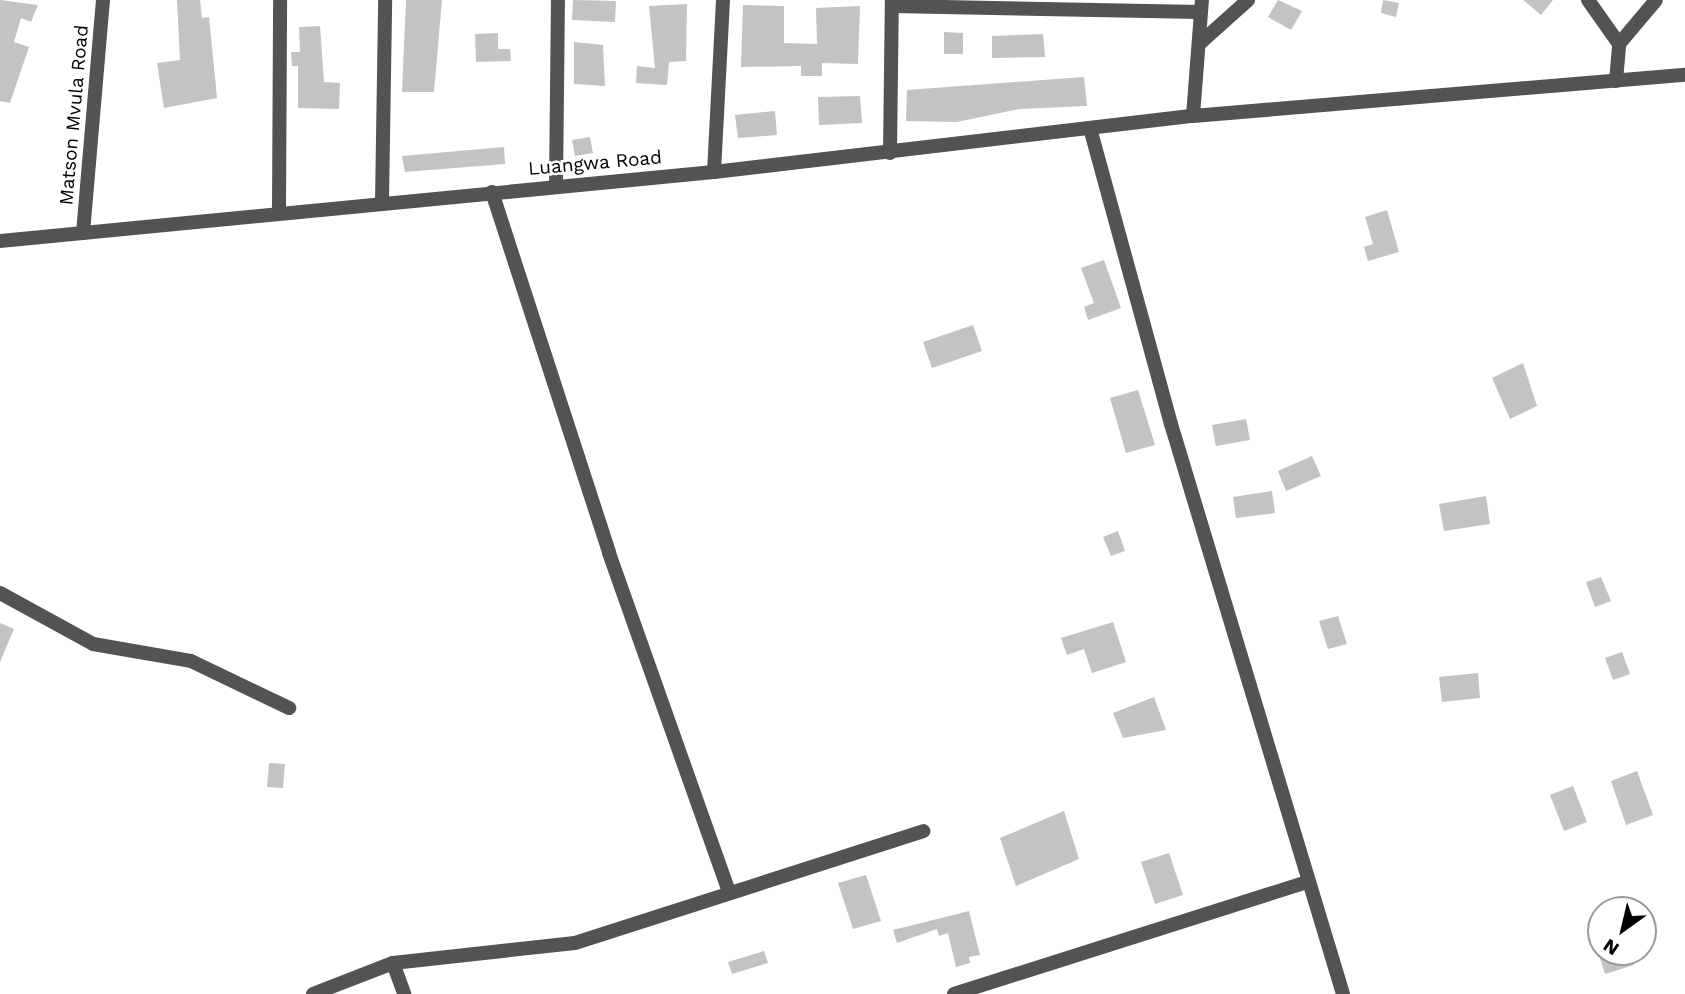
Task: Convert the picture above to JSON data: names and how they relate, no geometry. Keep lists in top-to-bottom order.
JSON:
{
  "streets": {
    "street": ["Matson Mvula Road", "Luangwa Road"]
  },
  "crossings": [
    ["Matson Mvula Road", "Luangwa Road"]
  ],
  "north": "bottom left"
}
